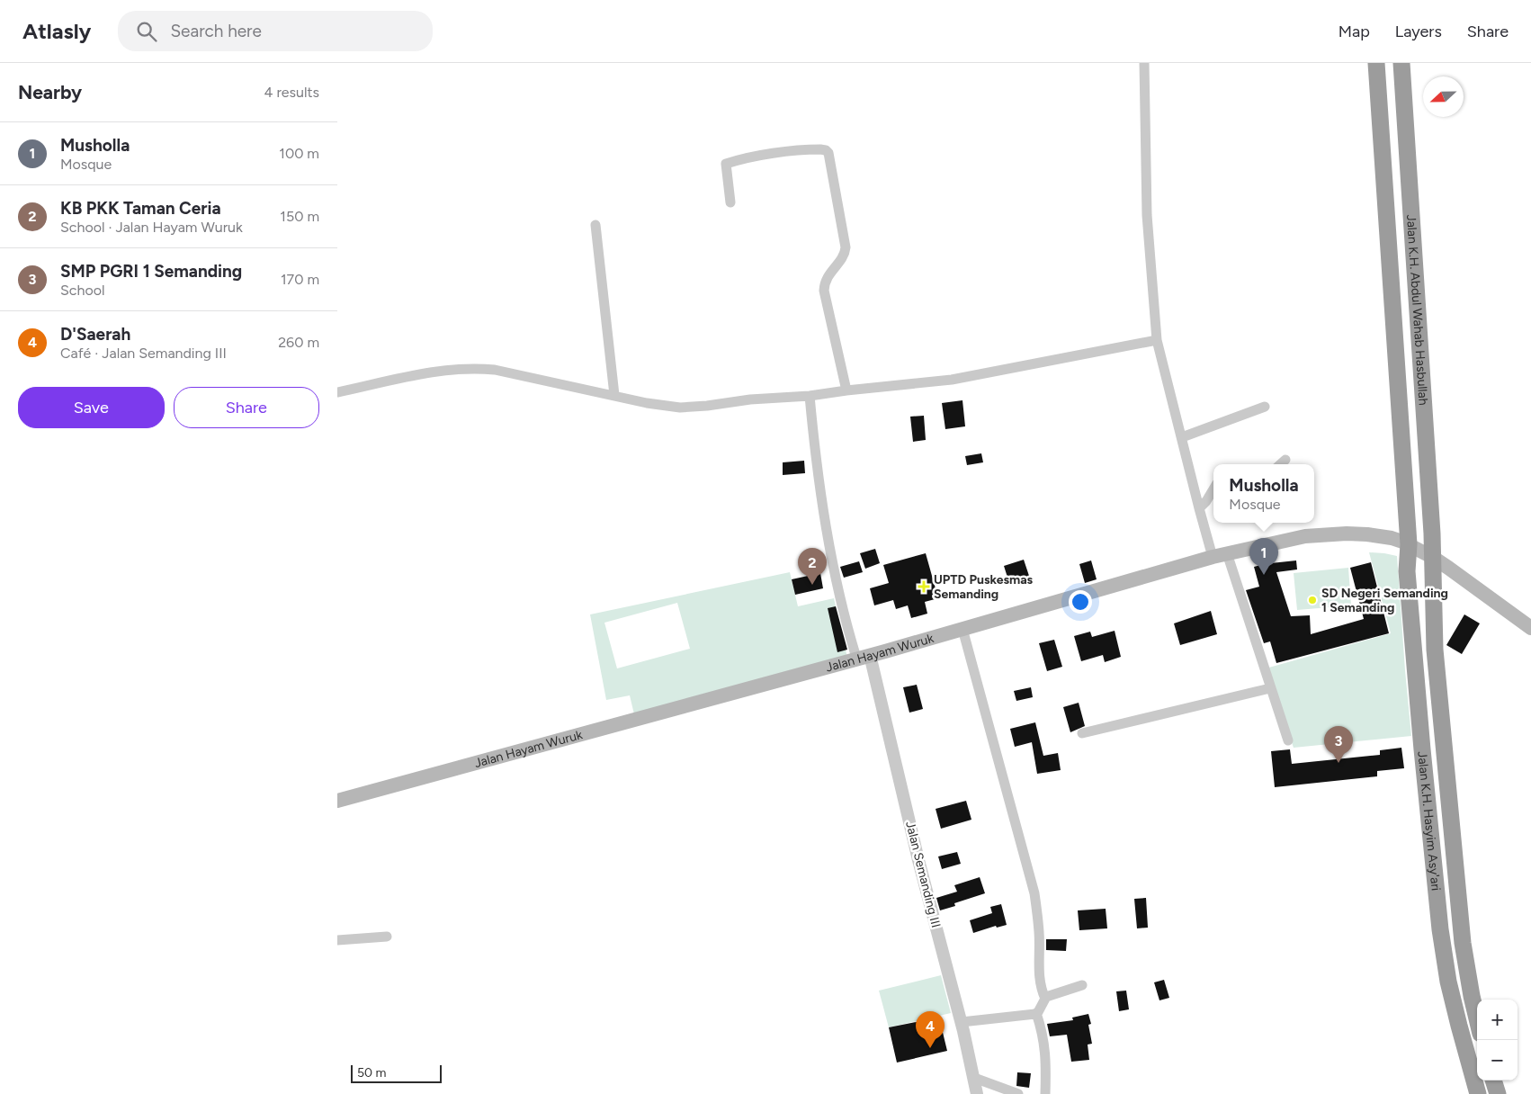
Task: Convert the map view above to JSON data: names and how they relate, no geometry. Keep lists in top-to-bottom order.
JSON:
{
  "streets": {
    "highway": ["Jalan K.H. Abdul Wahab Hasbullah", "Jalan K.H. Hasyim Asy'ari"],
    "main road": ["Jalan Hayam Wuruk"],
    "street": ["Jalan Semanding III"]
  },
  "crossings": [
    ["Jalan K.H. Abdul Wahab Hasbullah", "Jalan Hayam Wuruk"],
    ["Jalan K.H. Abdul Wahab Hasbullah", "Jalan K.H. Hasyim Asy'ari"],
    ["Jalan Hayam Wuruk", "Jalan K.H. Hasyim Asy'ari"],
    ["Jalan Hayam Wuruk", "Jalan Semanding III"]
  ],
  "places": {
    "health": ["UPTD Puskesmas Semanding"],
    "other": ["SD Negeri Semanding 1 Semanding"]
  },
  "scale_bar": "50 m",
  "north": "left",
  "page": {
    "header": "Atlasly",
    "search": "Search here",
    "nav": ["Map", "Layers", "Share"],
    "heading": ["Nearby", "4 results"],
    "list": [
      {
        "mark": "1",
        "name": "Musholla",
        "note": "Mosque",
        "value": "100 m"
      },
      {
        "mark": "2",
        "name": "KB PKK Taman Ceria",
        "note": "School · Jalan Hayam Wuruk",
        "value": "150 m"
      },
      {
        "mark": "3",
        "name": "SMP PGRI 1 Semanding",
        "note": "School",
        "value": "170 m"
      },
      {
        "mark": "4",
        "name": "D'Saerah",
        "note": "Café · Jalan Semanding III",
        "value": "260 m"
      }
    ],
    "buttons": ["Save", "Share"],
    "popup": ["Musholla", "Mosque"],
    "pins": [
      "1",
      "2",
      "3",
      "4"
    ],
    "map_buttons": ["+", "−"],
    "scale": "50 m"
  }
}
